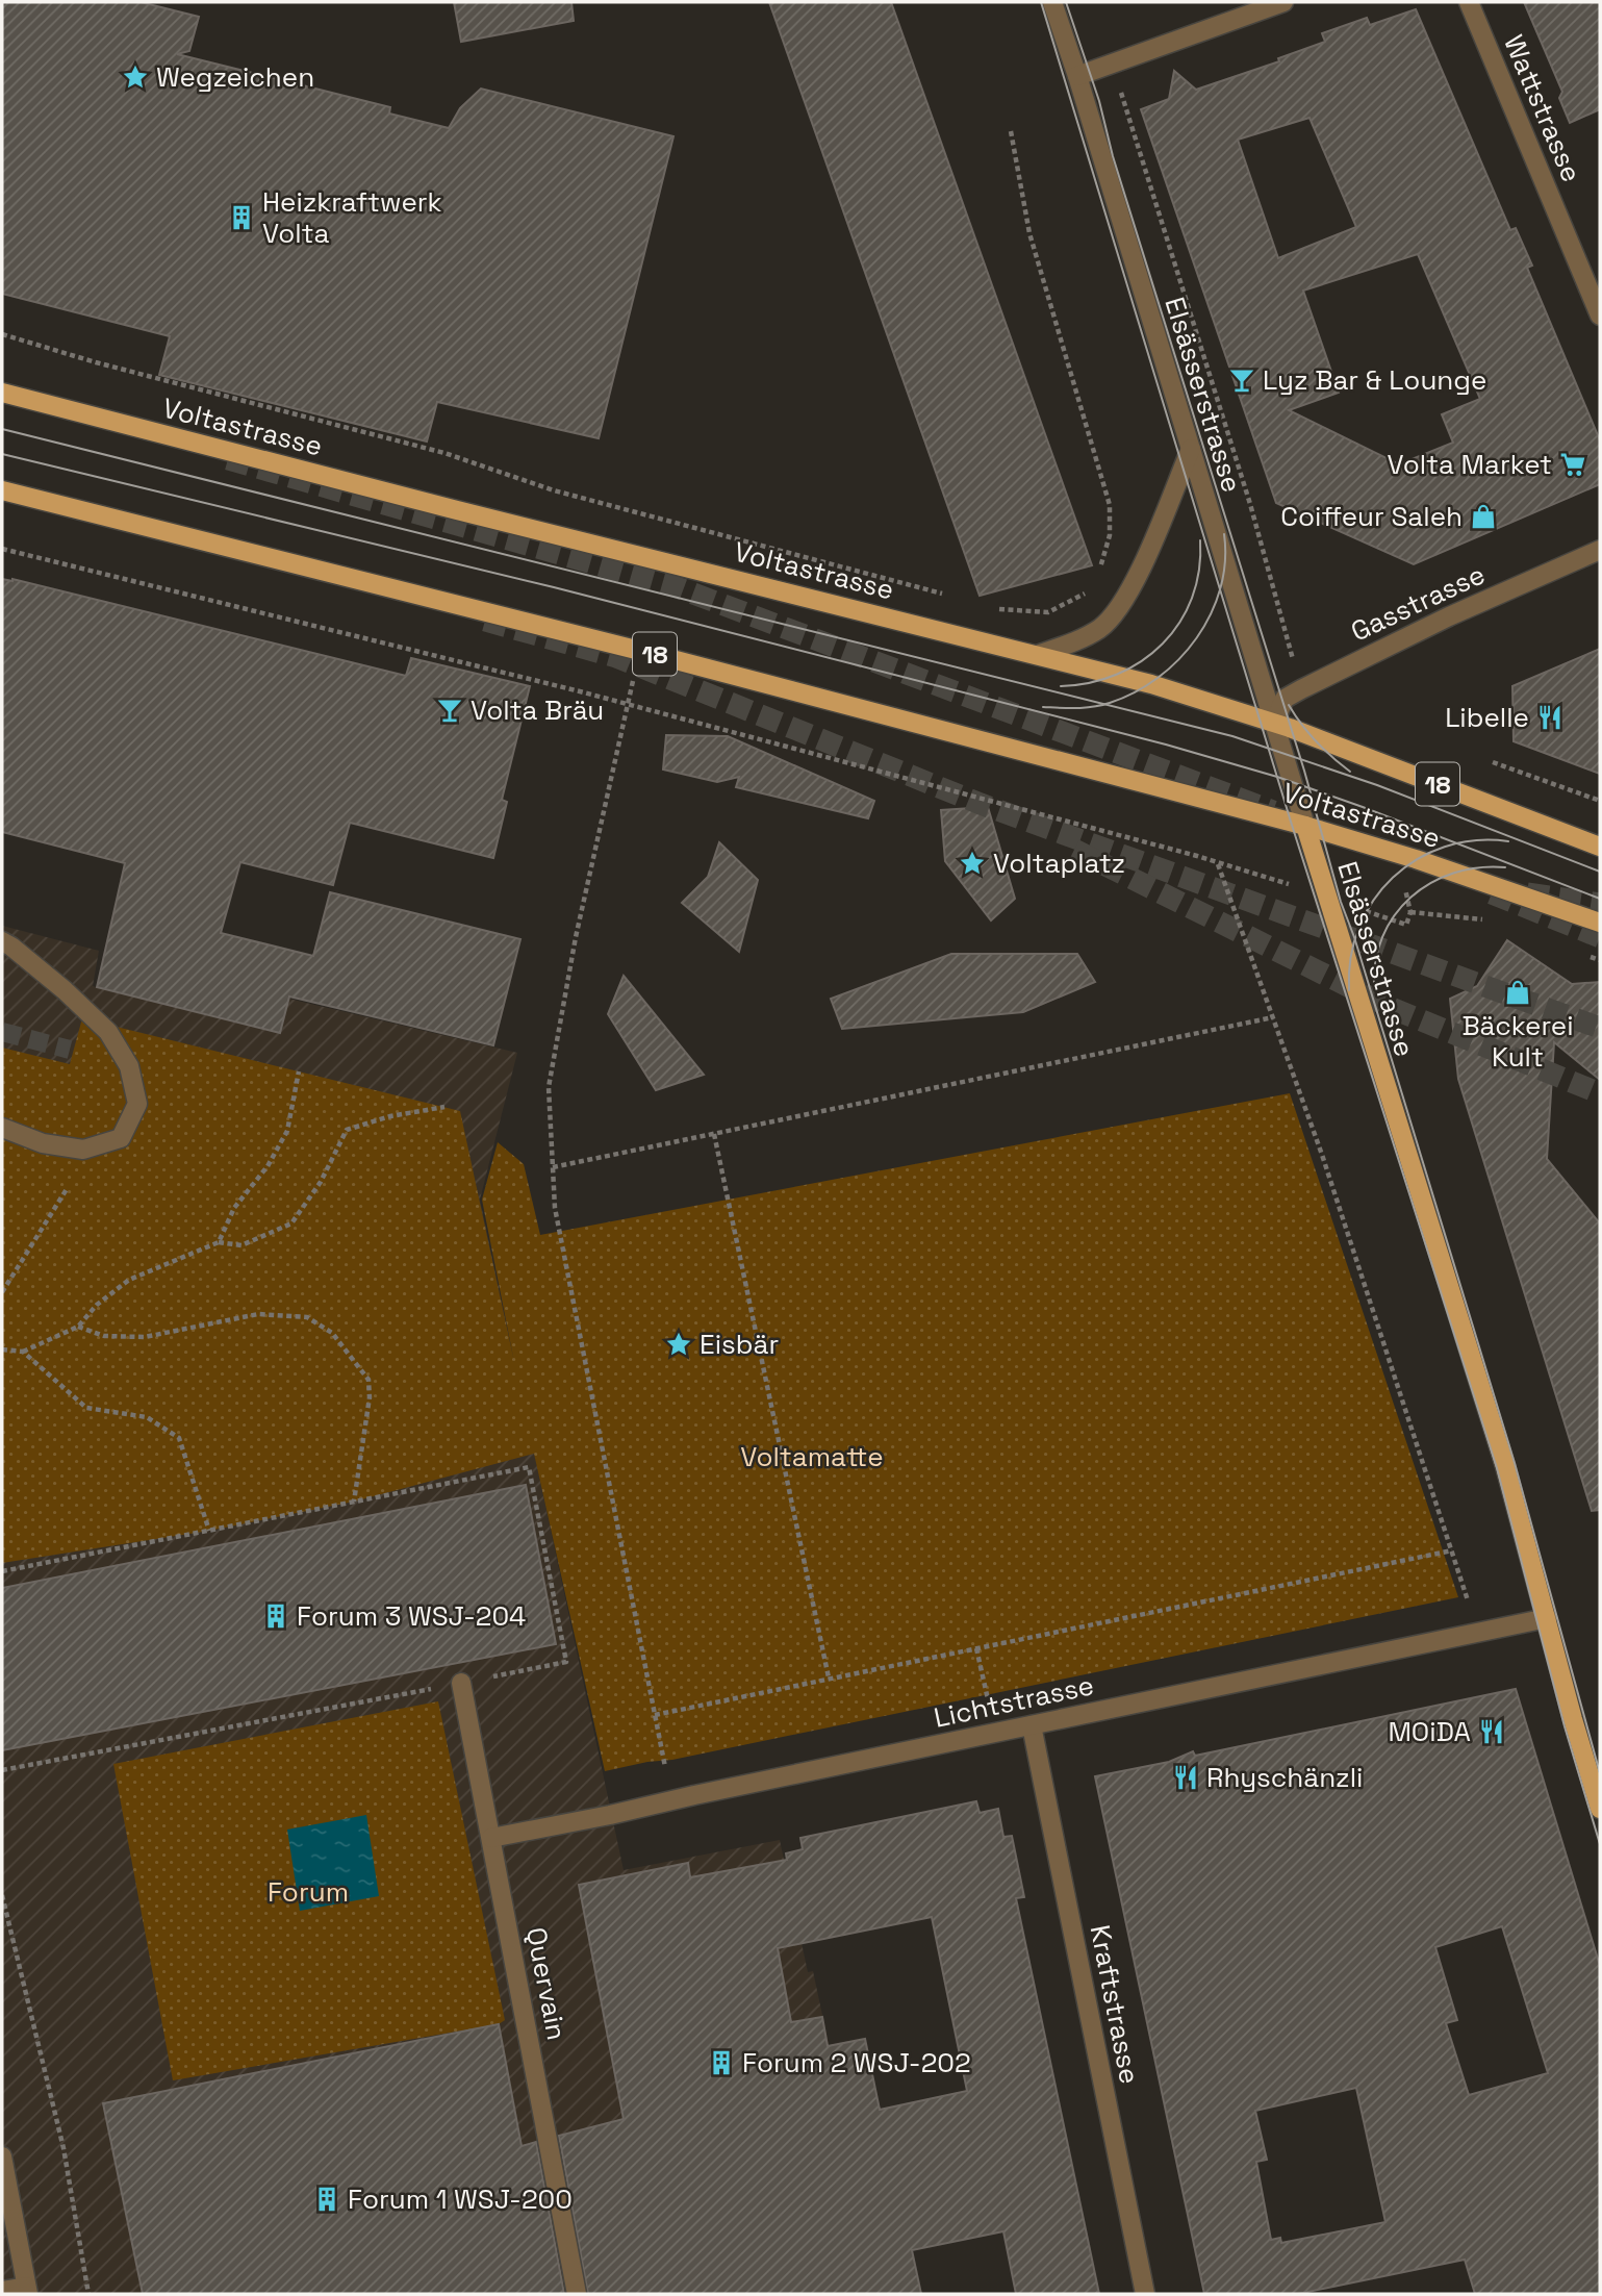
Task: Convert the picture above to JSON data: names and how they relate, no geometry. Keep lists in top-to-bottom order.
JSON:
{
  "streets": {
    "main road": ["Elsässerstrasse", "Voltastrasse", "18"],
    "street": [
      "Wattstrasse",
      "Gasstrasse",
      "Lichtstrasse",
      "Quervain",
      "Kraftstrasse"
    ]
  },
  "crossings": [
    ["Elsässerstrasse", "Voltastrasse"],
    ["Elsässerstrasse", "Gasstrasse"],
    ["Elsässerstrasse", "Lichtstrasse"],
    ["Voltastrasse", "Gasstrasse"],
    ["Lichtstrasse", "Quervain"],
    ["Lichtstrasse", "Kraftstrasse"]
  ],
  "parks": ["Voltamatte", "Forum"],
  "places": {
    "place": ["Wegzeichen", "Voltaplatz", "Eisbär"],
    "building": [
      "Heizkraftwerk Volta",
      "Forum 3 WSJ-204",
      "Forum 2 WSJ-202",
      "Forum 1 WSJ-200"
    ],
    "bar": ["Lyz Bar & Lounge", "Volta Bräu"],
    "supermarket": ["Volta Market"],
    "shop": ["Coiffeur Saleh", "Bäckerei Kult"],
    "restaurant": ["Libelle", "MOiDA", "Rhyschänzli"]
  }
}
